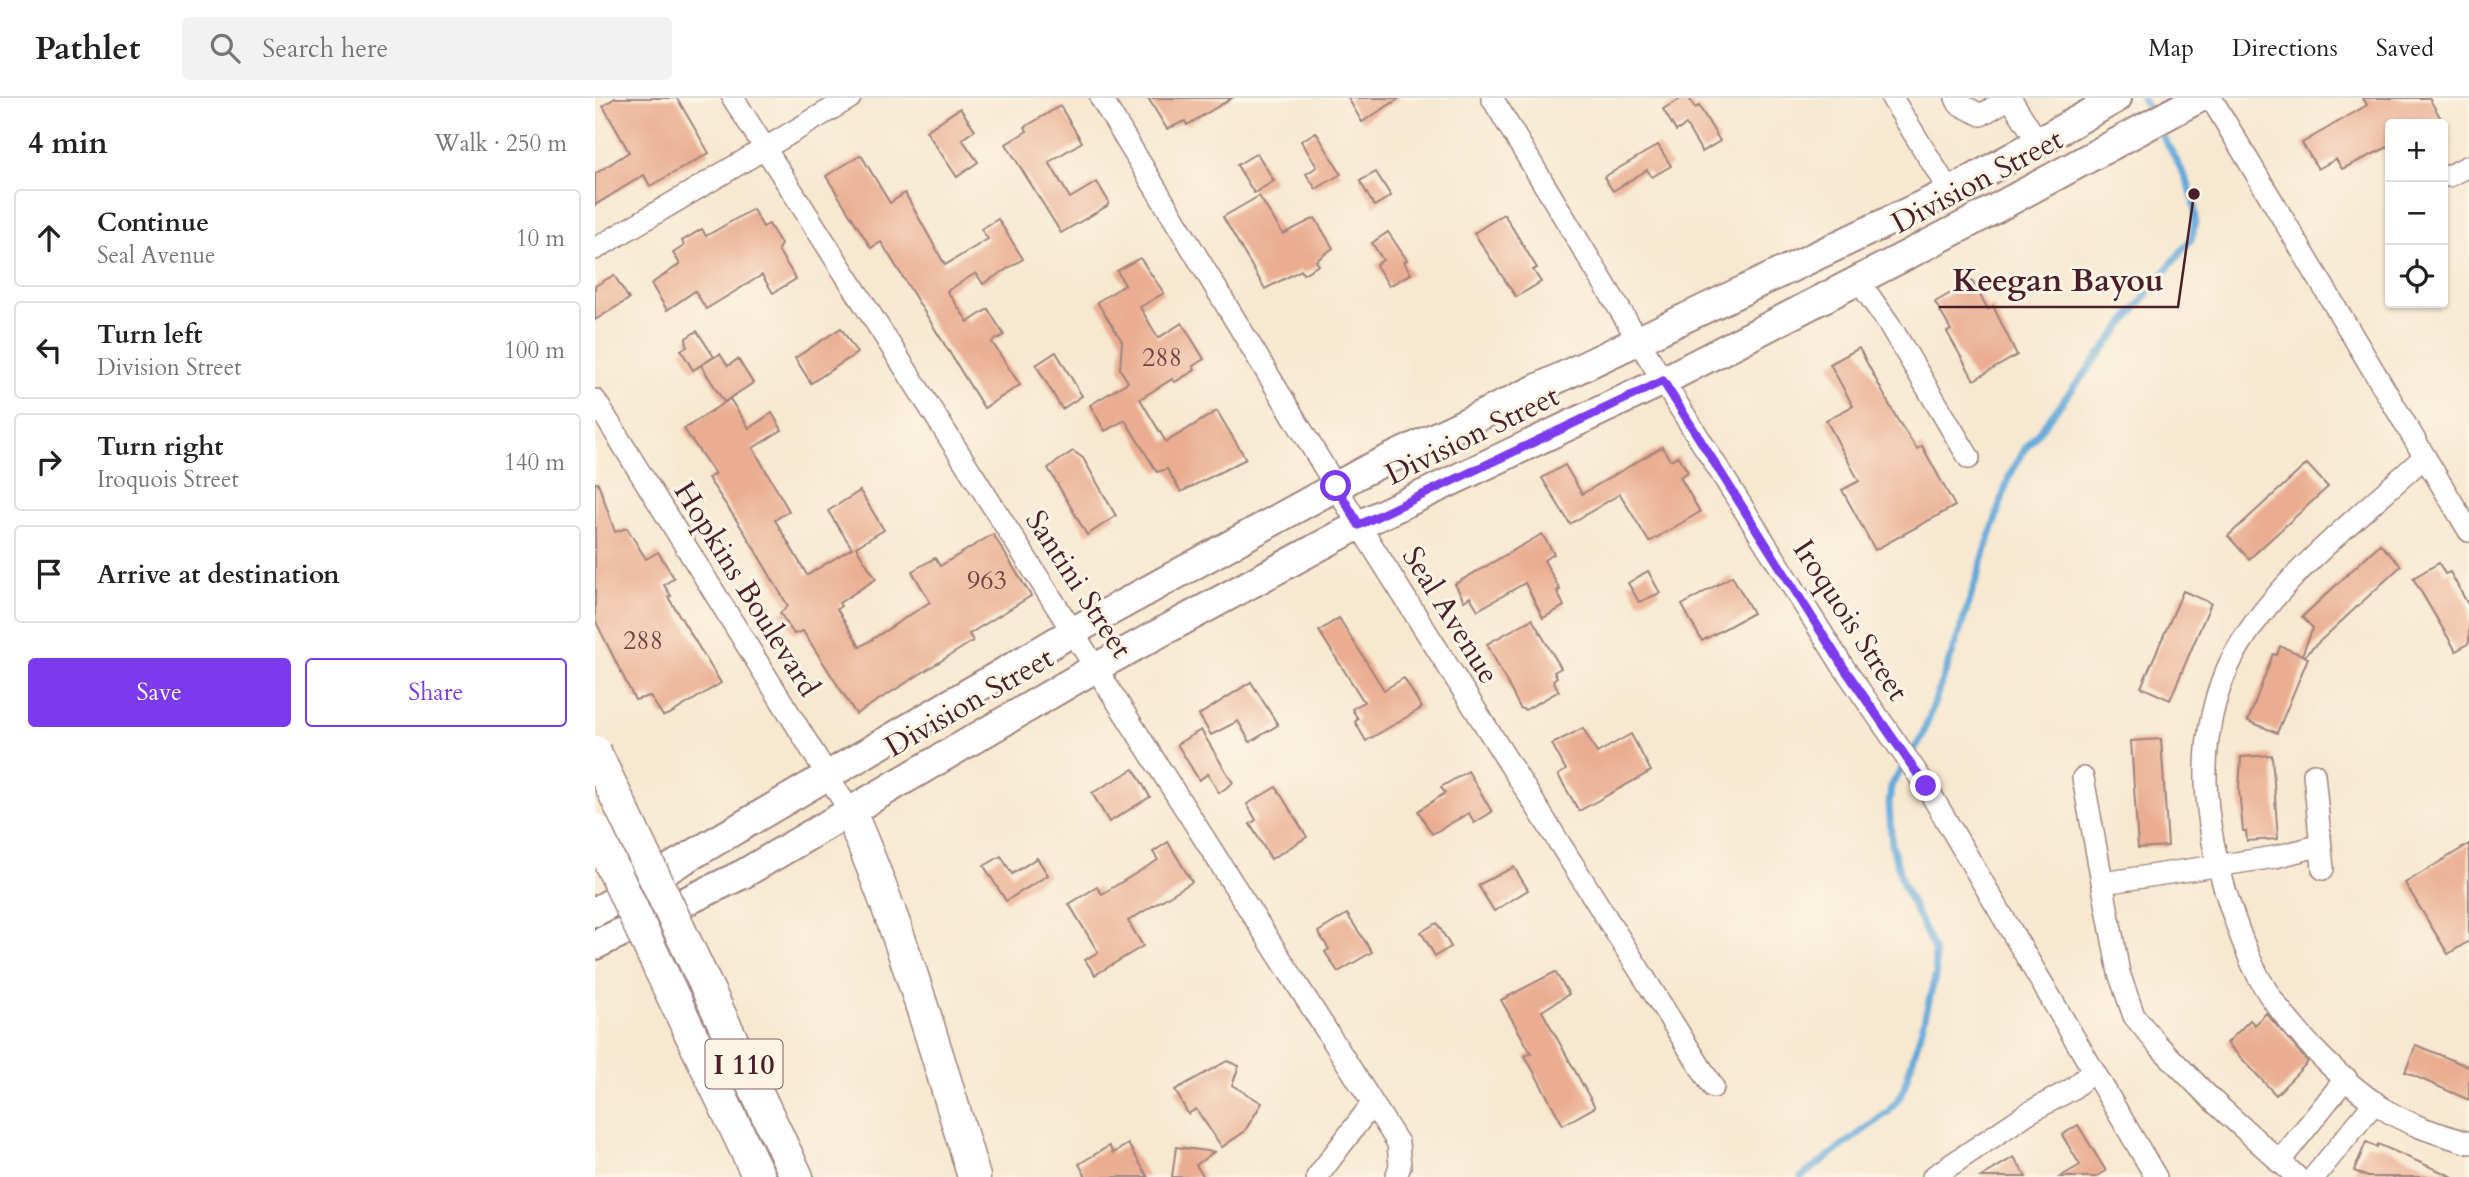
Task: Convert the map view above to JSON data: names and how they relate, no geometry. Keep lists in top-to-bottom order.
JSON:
{
  "streets": {
    "highway": ["I 110"],
    "main road": ["Division Street"],
    "street": [
      "Santini Street",
      "Hopkins Boulevard",
      "Seal Avenue",
      "Iroquois Street"
    ]
  },
  "crossings": [
    ["Division Street", "Santini Street"],
    ["Division Street", "Hopkins Boulevard"],
    ["Division Street", "Seal Avenue"],
    ["Division Street", "Iroquois Street"]
  ],
  "places": ["Keegan Bayou"],
  "house_numbers": ["288", "963", "288"],
  "page": {
    "header": "Pathlet",
    "search": "Search here",
    "nav": ["Map", "Directions", "Saved"],
    "heading": ["4 min", "Walk · 250 m"],
    "map_buttons": ["+", "−"],
    "list": [
      ["Continue", "Seal Avenue", "10 m"],
      ["Turn left", "Division Street", "100 m"],
      ["Turn right", "Iroquois Street", "140 m"],
      "Arrive at destination"
    ],
    "buttons": ["Save", "Share"]
  }
}
